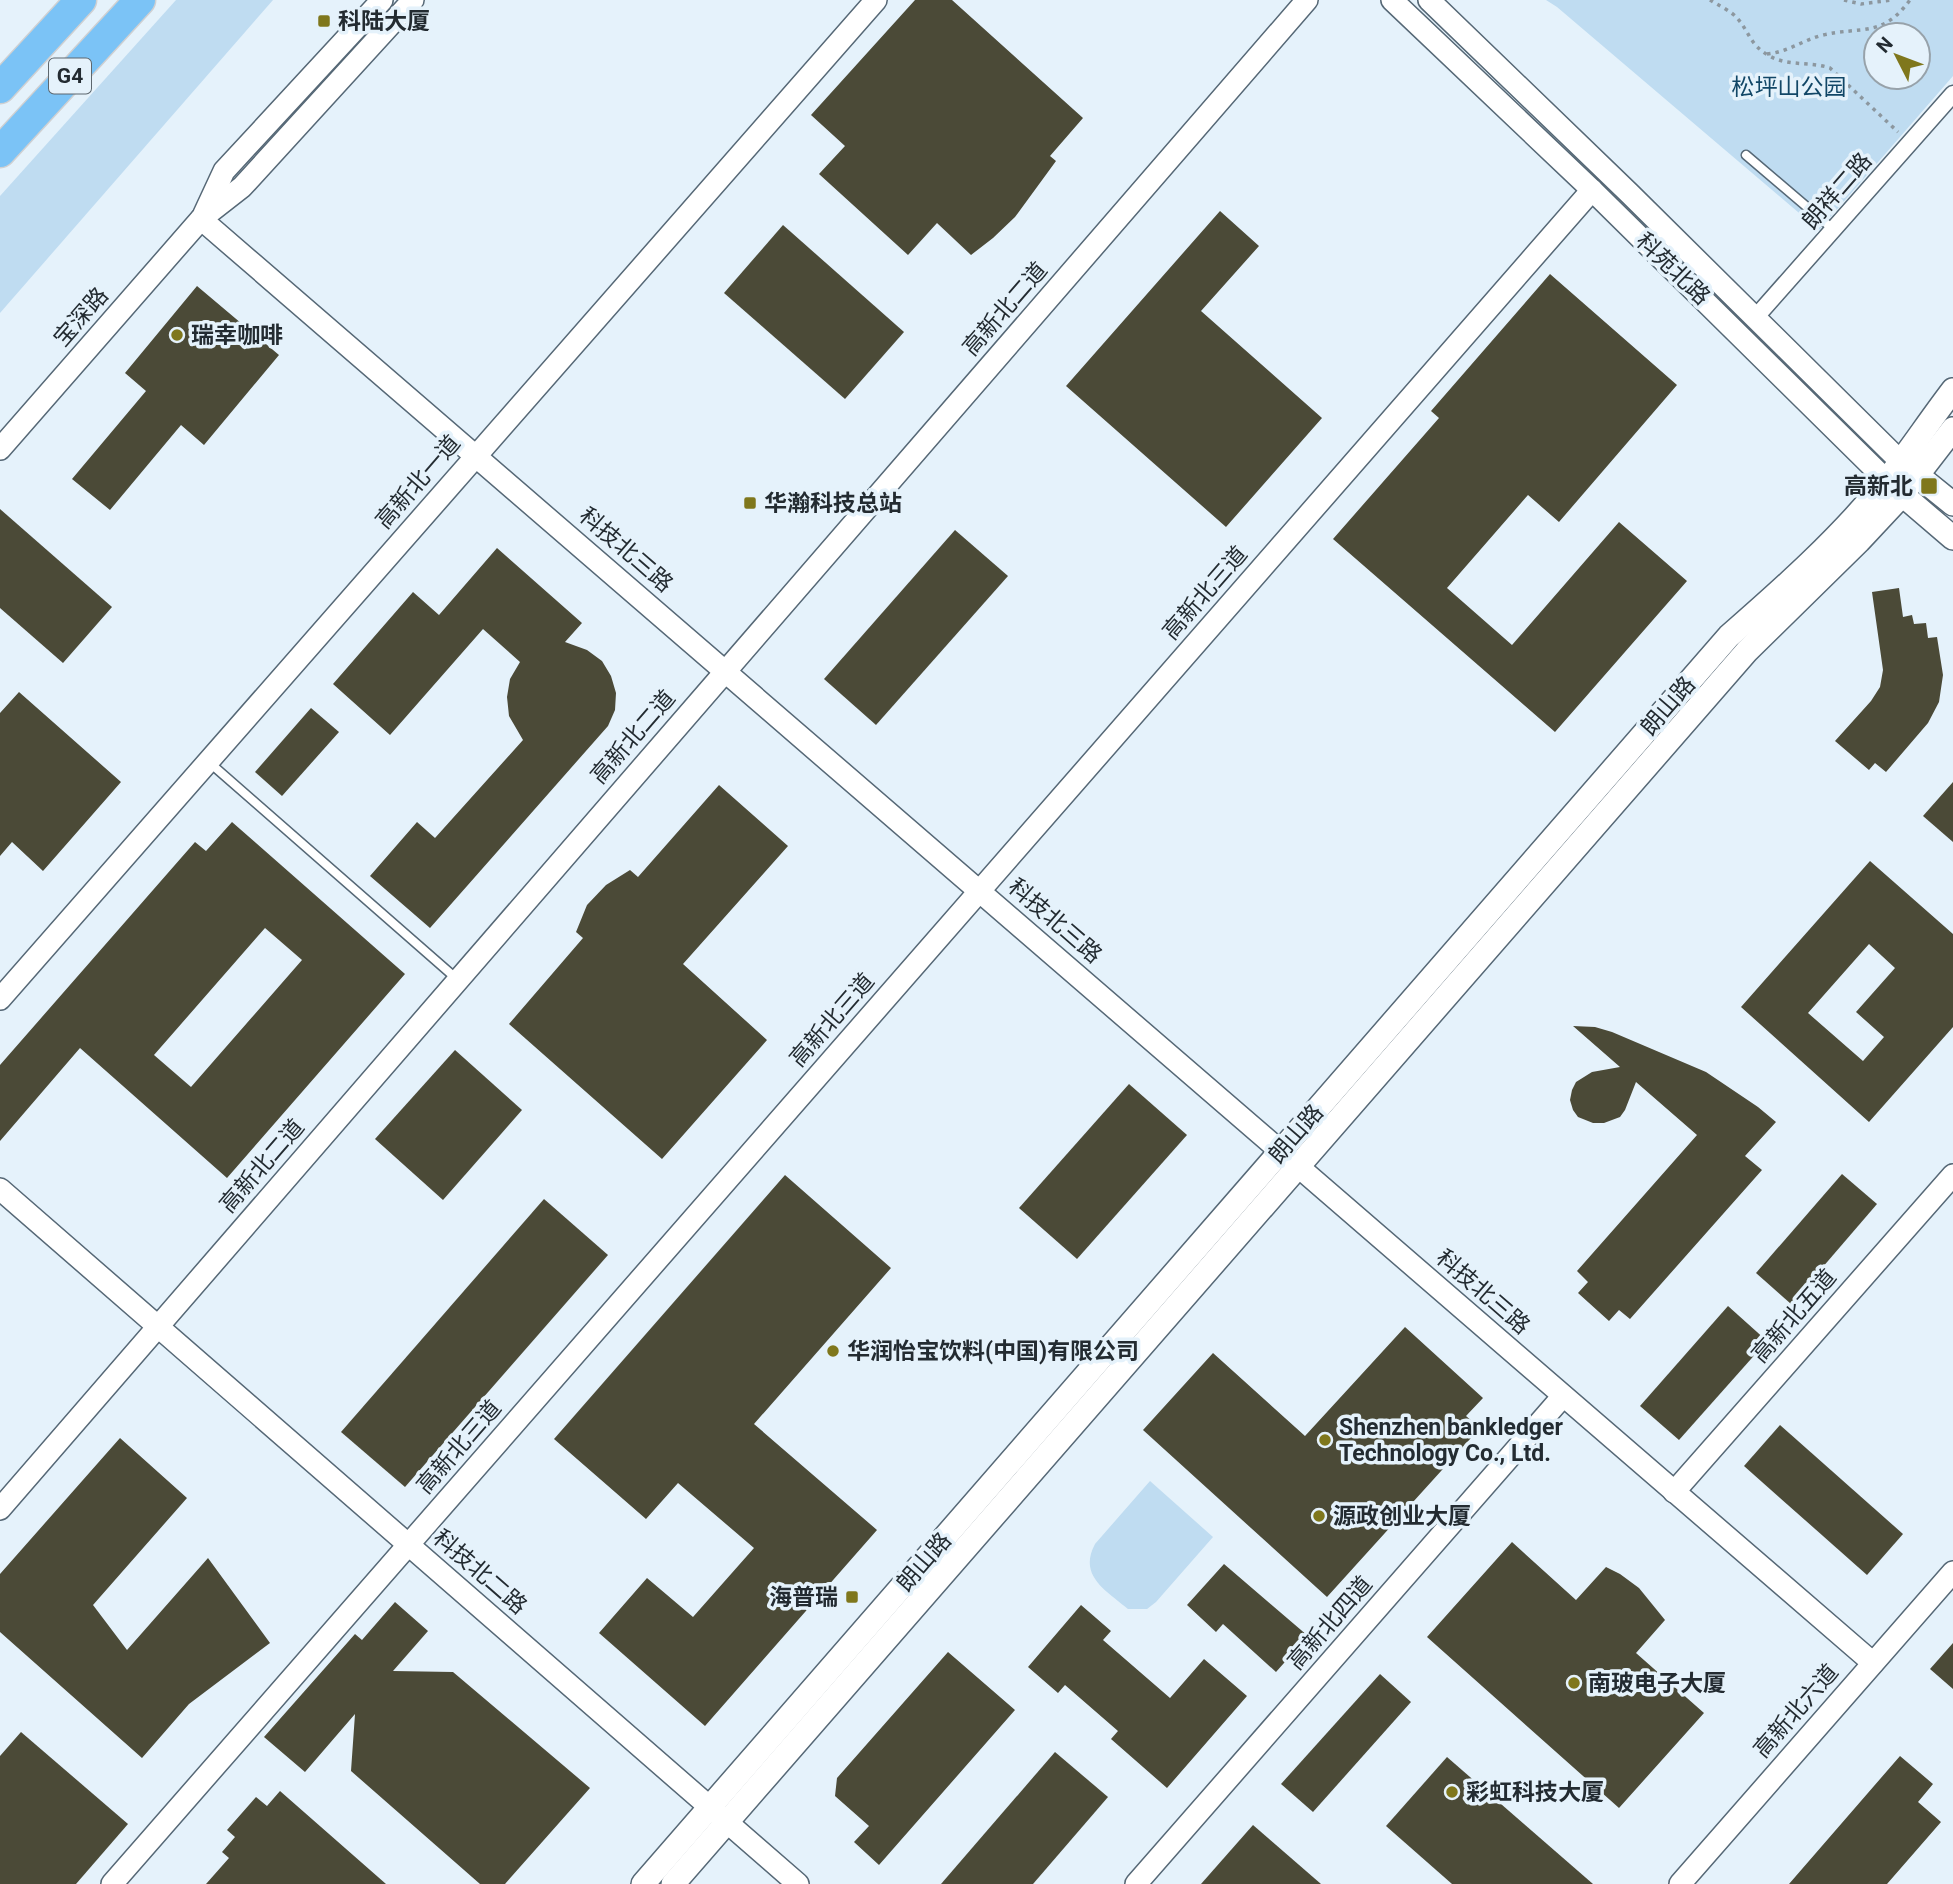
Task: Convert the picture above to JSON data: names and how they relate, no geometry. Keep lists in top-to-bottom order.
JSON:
{
  "streets": {
    "highway": ["G4"],
    "main road": ["科苑北路", "朗山路"],
    "street": [
      "朗祥二路",
      "高新北二道",
      "宝深路",
      "高新北一道",
      "科技北三路",
      "高新北三道",
      "高新北五道",
      "科技北二路",
      "高新北四道",
      "高新北六道"
    ]
  },
  "crossings": [
    ["朗祥二路", "科苑北路"],
    ["科苑北路", "高新北三道"],
    ["科苑北路", "朗山路"],
    ["高新北二道", "科技北三路"],
    ["高新北二道", "科技北二路"],
    ["宝深路", "科技北三路"],
    ["高新北一道", "科技北三路"],
    ["科技北三路", "高新北三道"],
    ["科技北三路", "朗山路"],
    ["科技北三路", "高新北五道"],
    ["科技北三路", "高新北四道"],
    ["科技北三路", "高新北六道"],
    ["高新北三道", "科技北二路"],
    ["朗山路", "科技北二路"]
  ],
  "parks": ["松坪山公园"],
  "places": {
    "transit": [
      "科陆大厦",
      "高新北",
      "华瀚科技总站",
      "海普瑞"
    ],
    "other": [
      "瑞幸咖啡",
      "华润怡宝饮料(中国)有限公司",
      "Shenzhen bankledger Technology Co., Ltd.",
      "源政创业大厦",
      "南玻电子大厦",
      "彩虹科技大厦"
    ]
  },
  "north": "top left"
}
